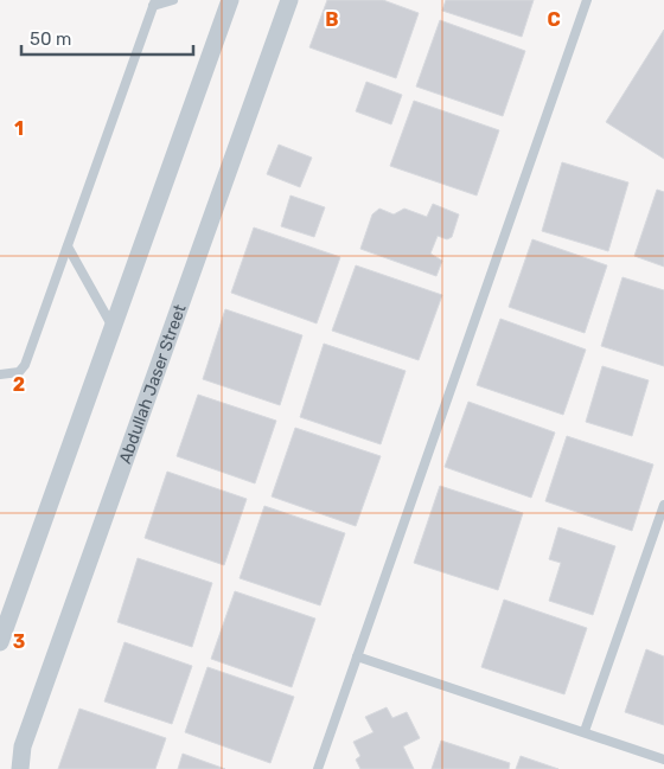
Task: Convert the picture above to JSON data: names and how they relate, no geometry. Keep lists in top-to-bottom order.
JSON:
{
  "streets": {
    "street": ["Abdullah Jaser Street"]
  },
  "scale_bar": "50 m",
  "grid": {
    "columns": ["B", "C"],
    "rows": ["1", "2", "3"]
  }
}
